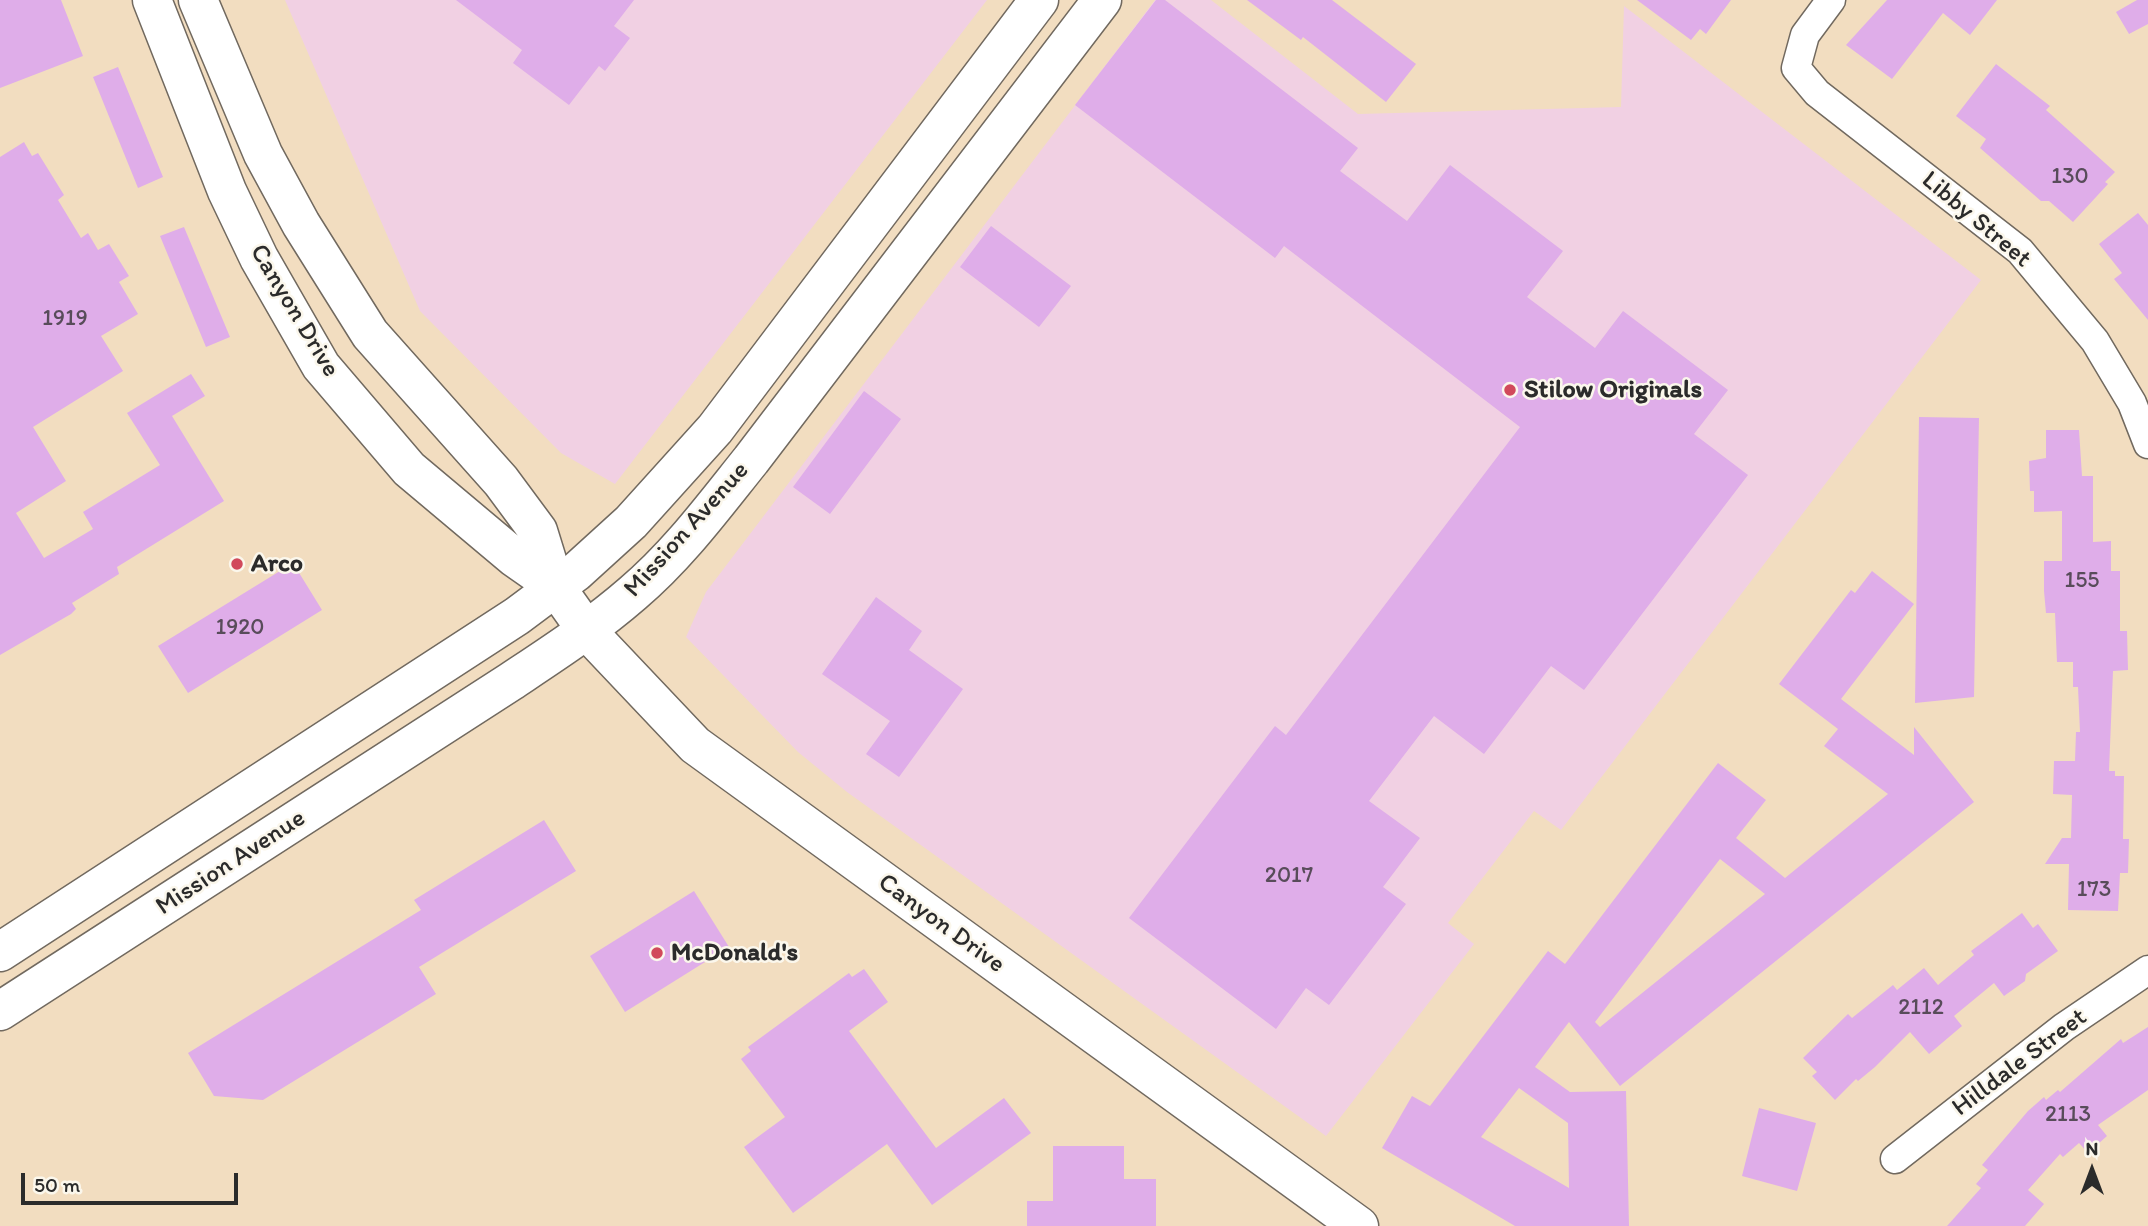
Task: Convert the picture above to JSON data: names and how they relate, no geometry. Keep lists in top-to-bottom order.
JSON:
{
  "streets": {
    "main road": ["Canyon Drive", "Mission Avenue"],
    "street": ["Libby Street", "Hilldale Street"]
  },
  "crossings": [
    ["Canyon Drive", "Mission Avenue"]
  ],
  "places": ["Stilow Originals", "Arco", "McDonald's"],
  "house_numbers": [
    "130",
    "1919",
    "155",
    "1920",
    "2017",
    "173",
    "2112",
    "2113"
  ],
  "scale_bar": "50 m",
  "north": "top"
}
